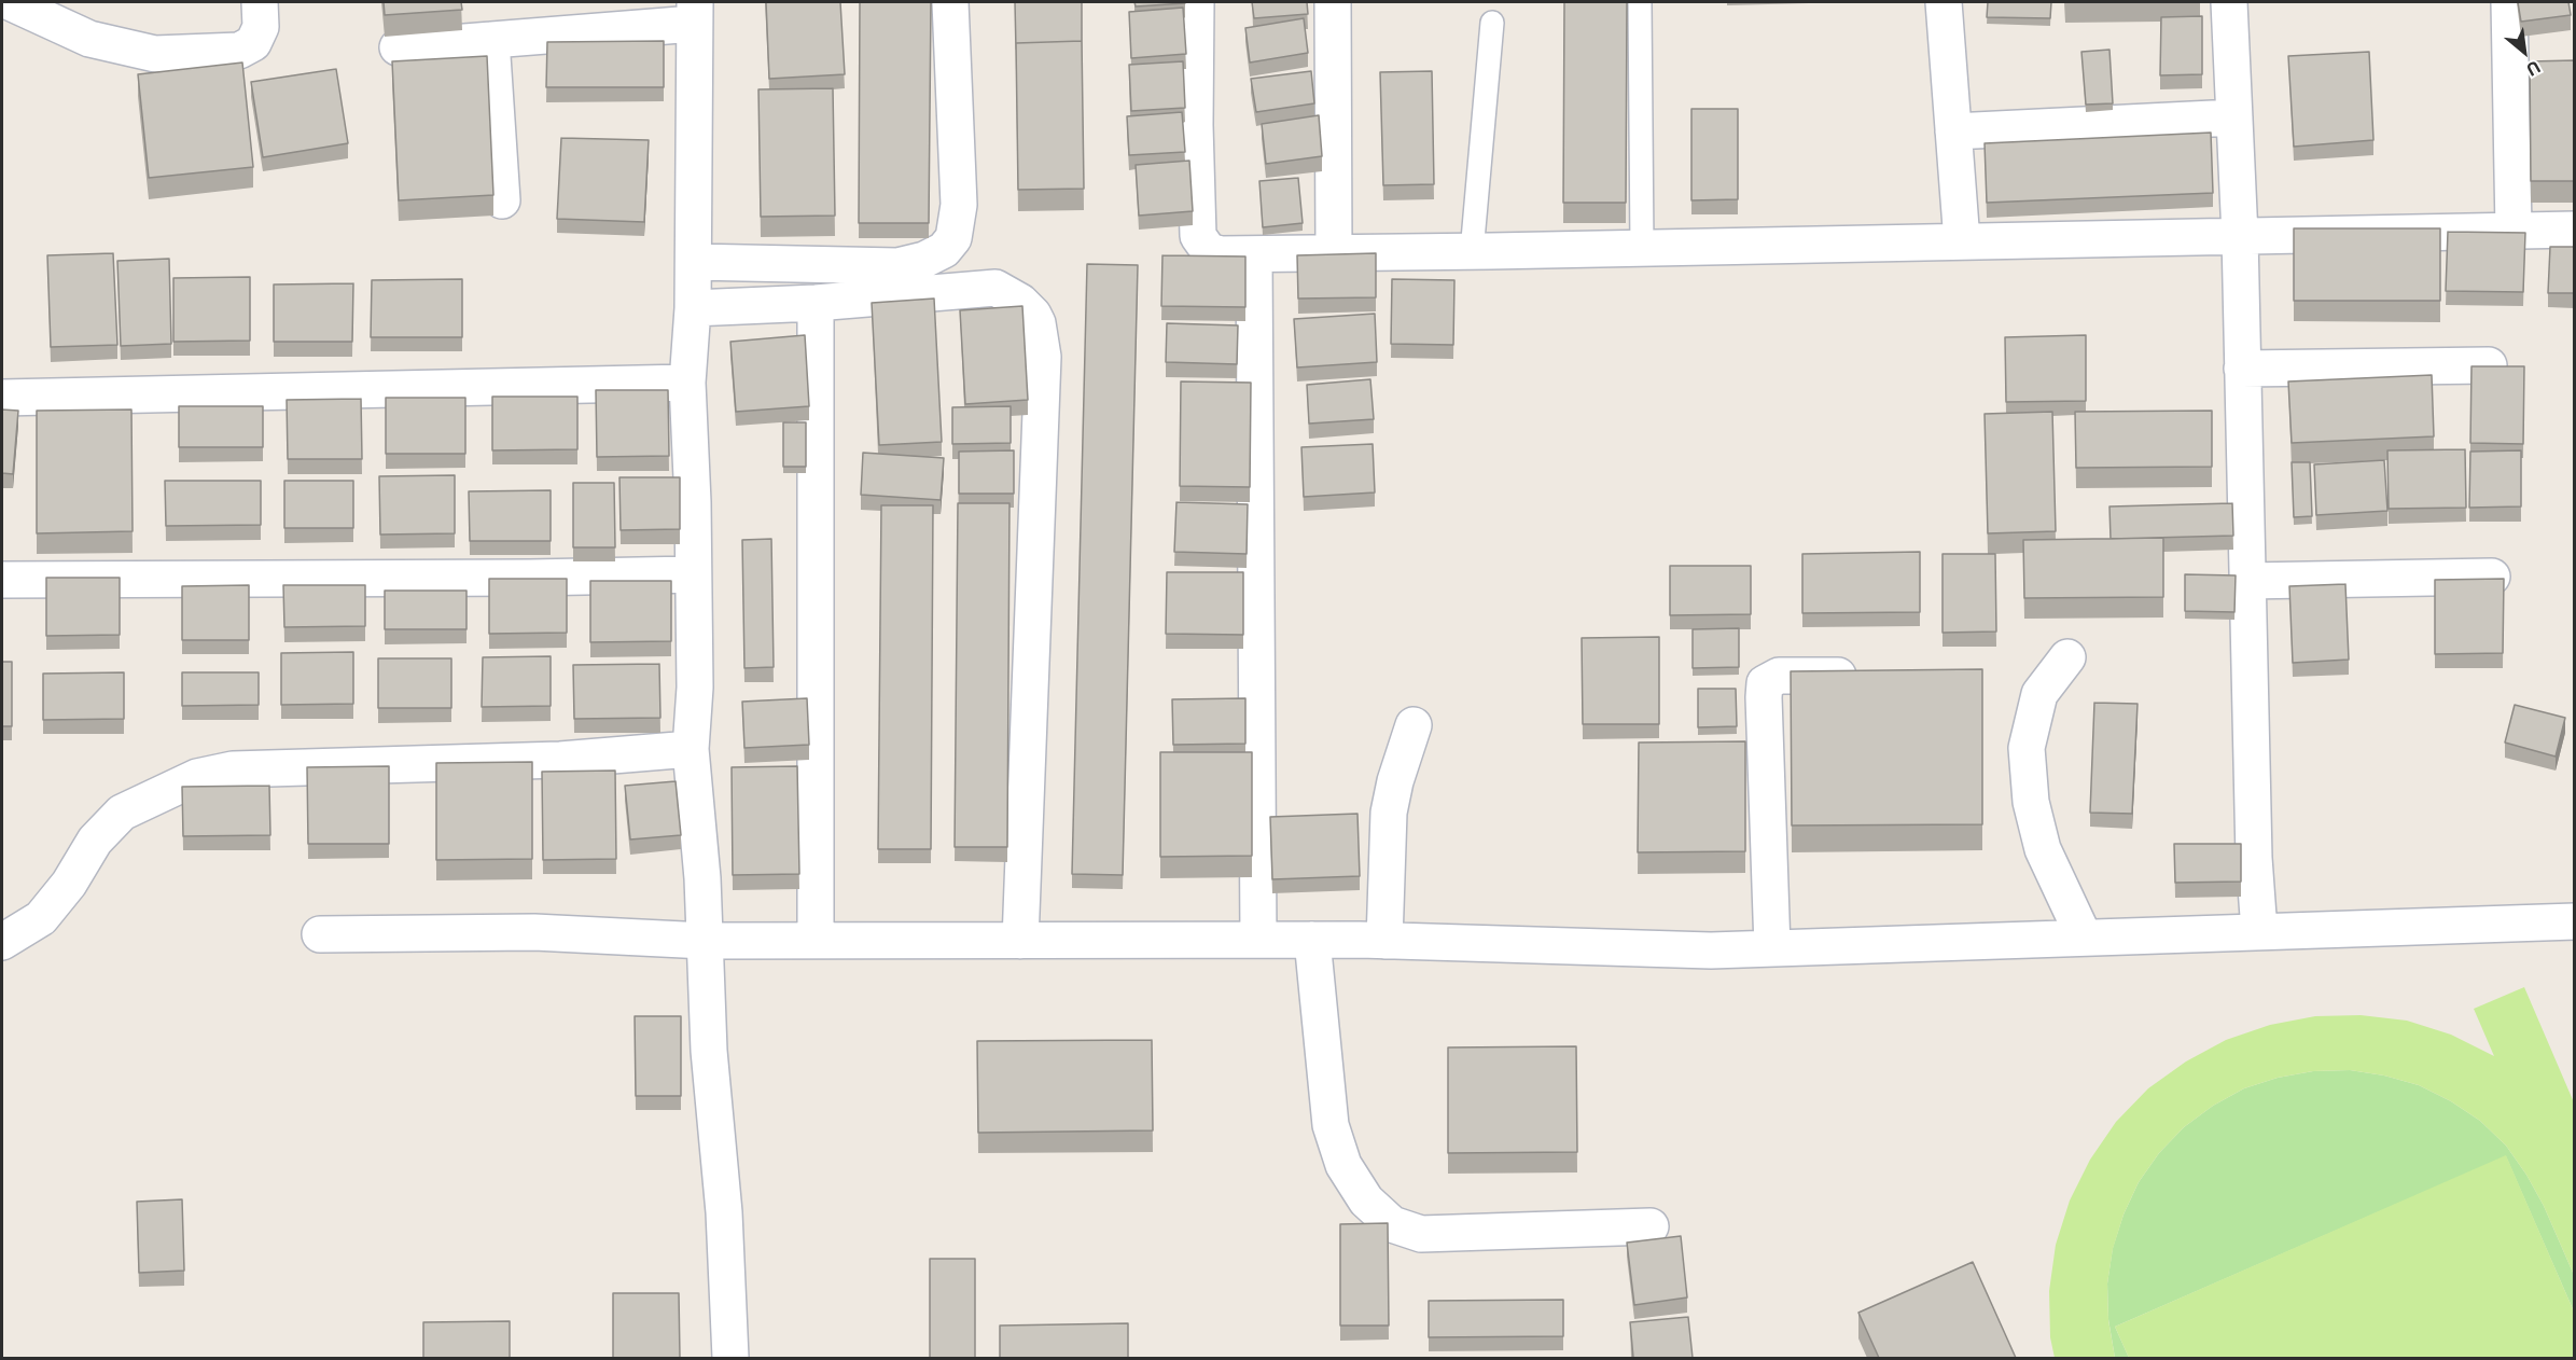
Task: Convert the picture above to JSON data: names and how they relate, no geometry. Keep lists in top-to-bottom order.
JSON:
{
  "north": "bottom right"
}
